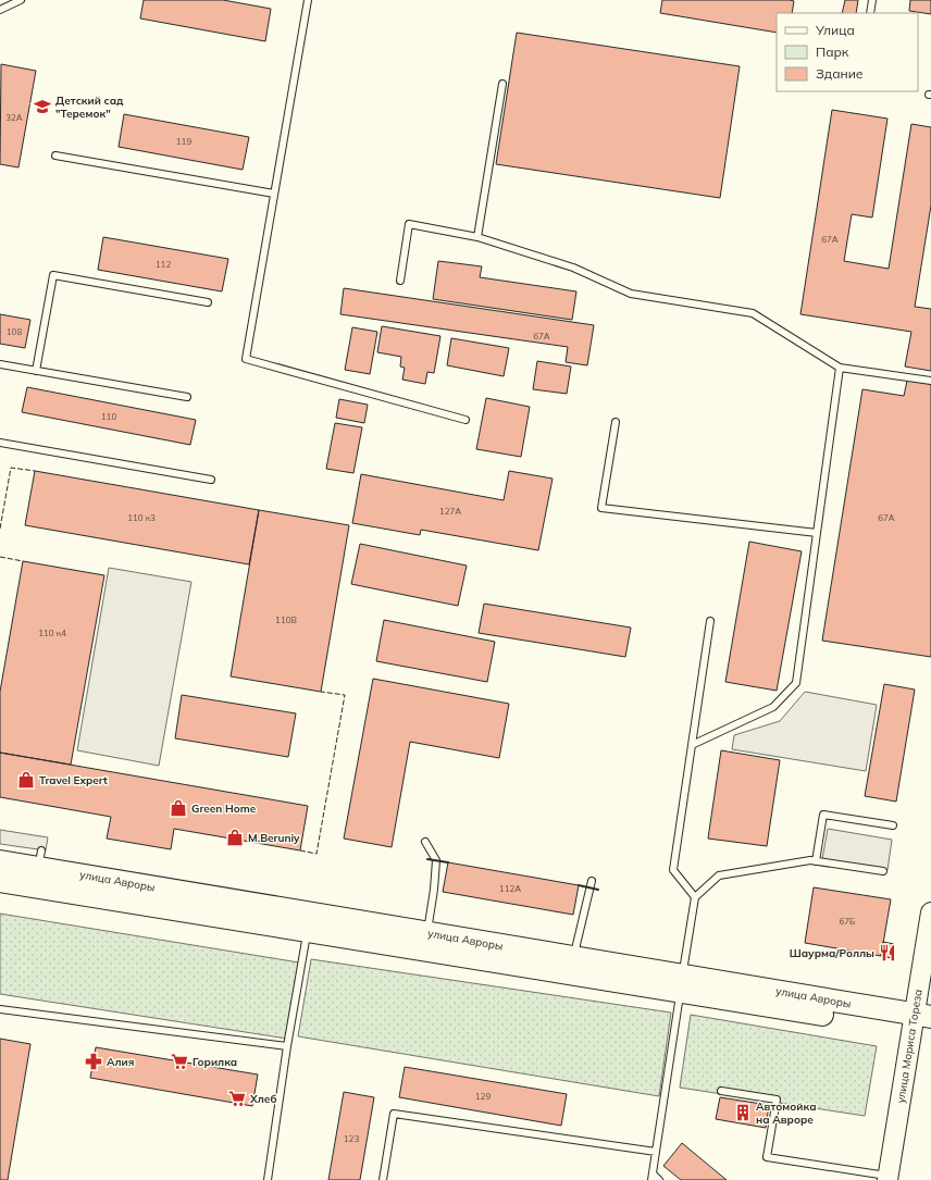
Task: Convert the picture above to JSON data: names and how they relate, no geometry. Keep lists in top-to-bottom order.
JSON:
{
  "streets": {
    "main road": ["улица Авроры", "улица Мориса Тореза"]
  },
  "crossings": [
    ["улица Авроры", "улица Мориса Тореза"]
  ],
  "places": {
    "school or university": ["Детский сад \"Теремок\""],
    "shop": ["Travel Expert", "Green Home", "M.Beruniy"],
    "restaurant": ["Шаурма/Роллы"],
    "pharmacy": ["Алия"],
    "supermarket": ["Горилка", "Хлеб"],
    "building": ["Автомойка на Авроре"]
  },
  "house_numbers": [
    "32А",
    "119",
    "67А",
    "112",
    "108",
    "67А",
    "110",
    "127А",
    "110 к3",
    "67А",
    "110В",
    "110 к4",
    "112А",
    "67Б",
    "129",
    "123"
  ],
  "legend": ["Улица", "Парк", "Здание"]
}
